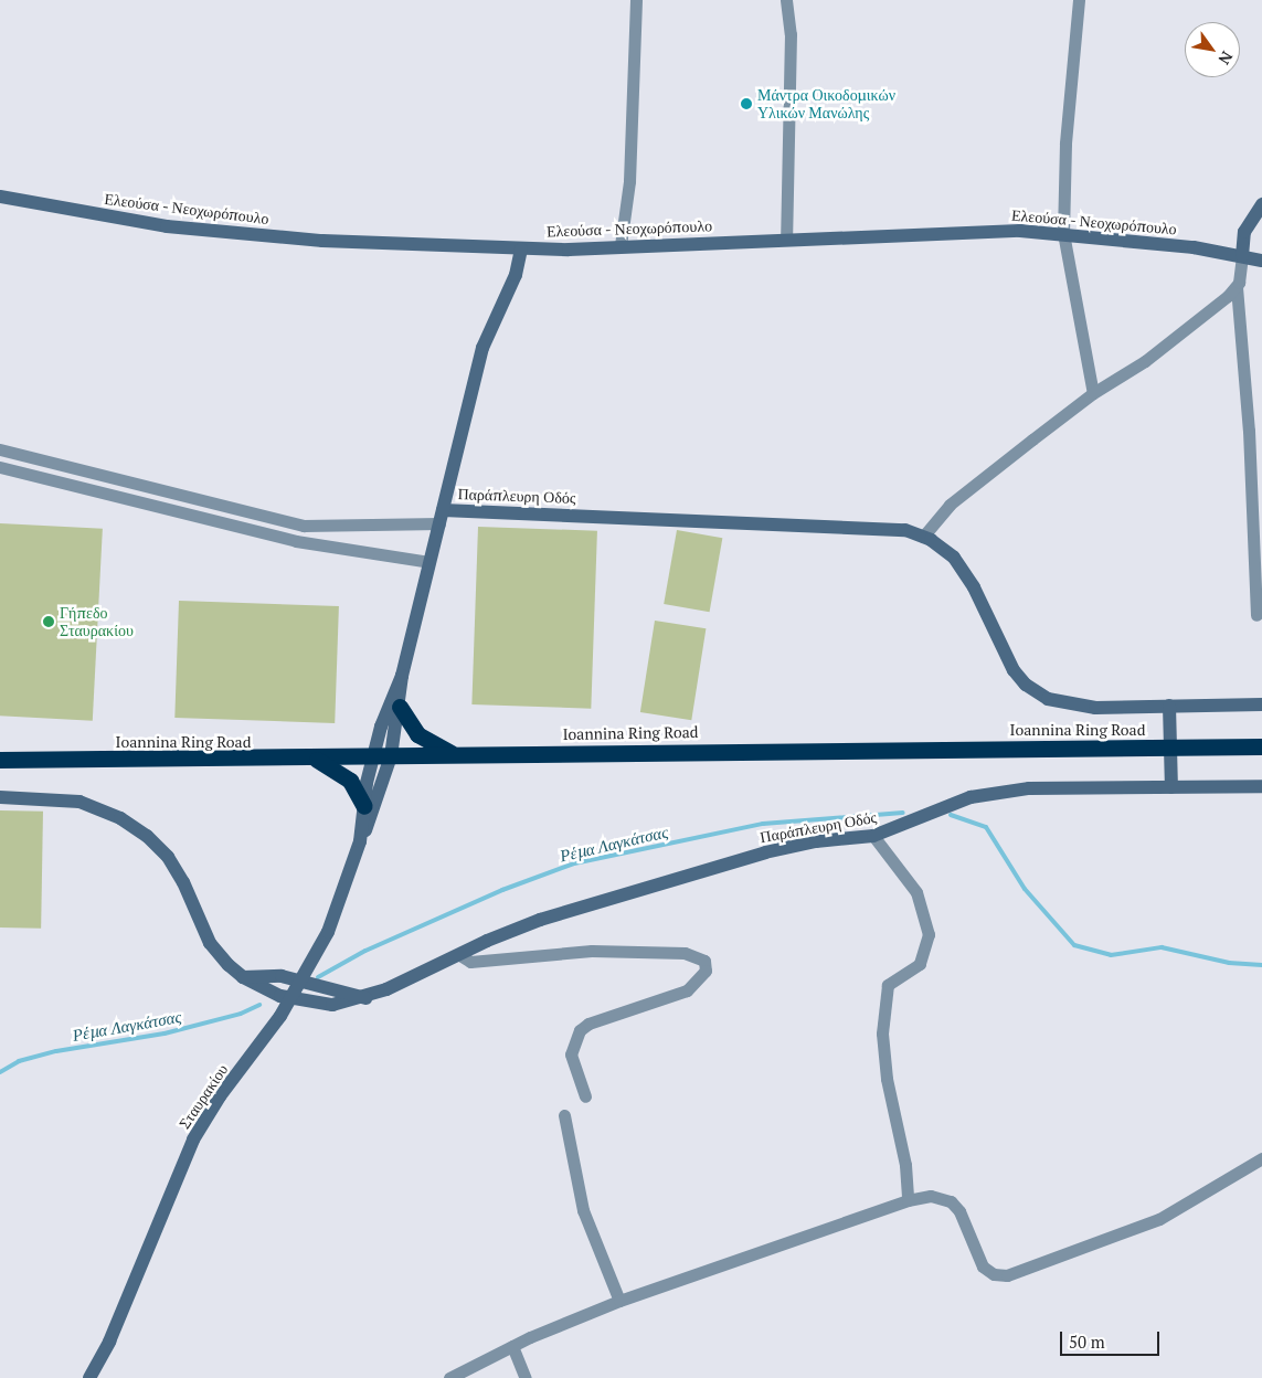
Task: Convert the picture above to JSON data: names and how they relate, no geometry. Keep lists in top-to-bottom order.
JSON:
{
  "streets": {
    "highway": ["Ioannina Ring Road"],
    "street": ["Ελεούσα - Νεοχωρόπουλο", "Παράπλευρη Οδός", "Σταυρακίου"]
  },
  "crossings": [
    ["Παράπλευρη Οδός", "Σταυρακίου"]
  ],
  "water": ["Ρέμα Λαγκάτσας"],
  "places": ["Μάντρα Οικοδομικών Υλικών Μανώλης", "Γήπεδο Σταυρακίου"],
  "scale_bar": "50 m",
  "north": "bottom right"
}
